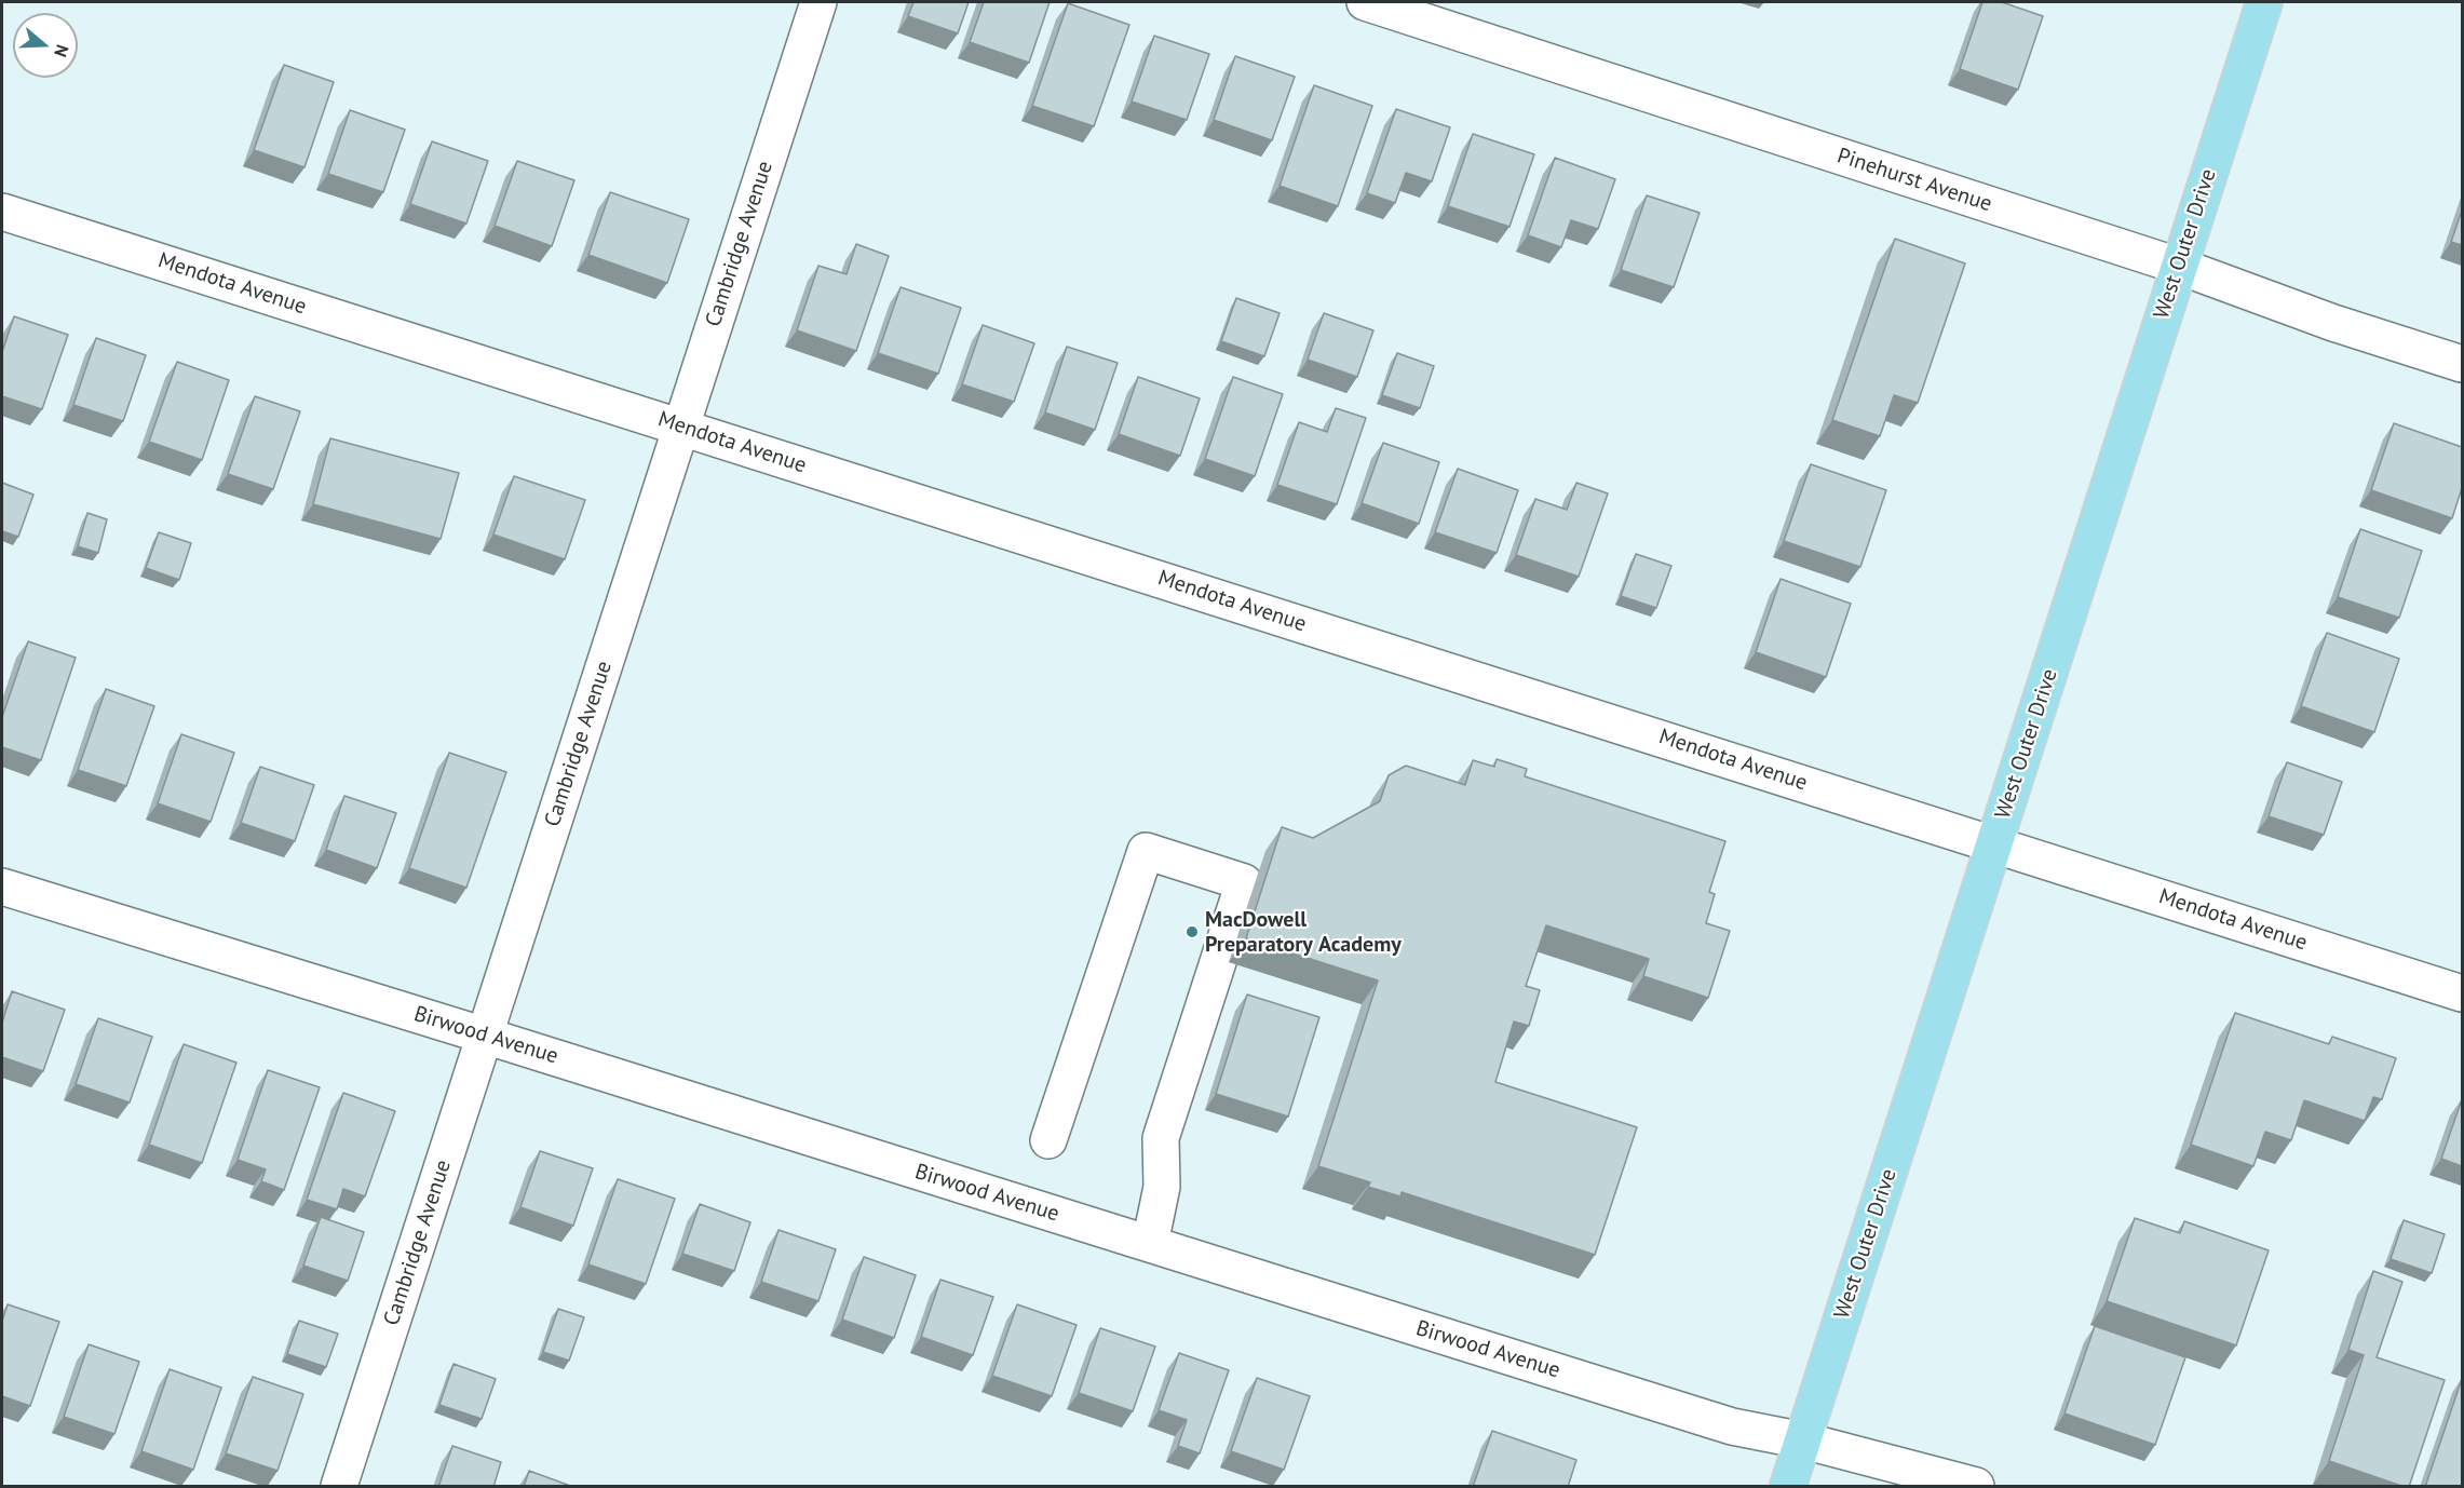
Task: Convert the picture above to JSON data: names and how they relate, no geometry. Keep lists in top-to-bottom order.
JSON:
{
  "streets": {
    "main road": ["West Outer Drive"],
    "street": [
      "Pinehurst Avenue",
      "Cambridge Avenue",
      "Mendota Avenue",
      "Birwood Avenue"
    ]
  },
  "crossings": [
    ["Pinehurst Avenue", "West Outer Drive"],
    ["Cambridge Avenue", "Mendota Avenue"],
    ["Cambridge Avenue", "Birwood Avenue"],
    ["West Outer Drive", "Mendota Avenue"],
    ["West Outer Drive", "Birwood Avenue"]
  ],
  "places": ["MacDowell Preparatory Academy"],
  "north": "right"
}
